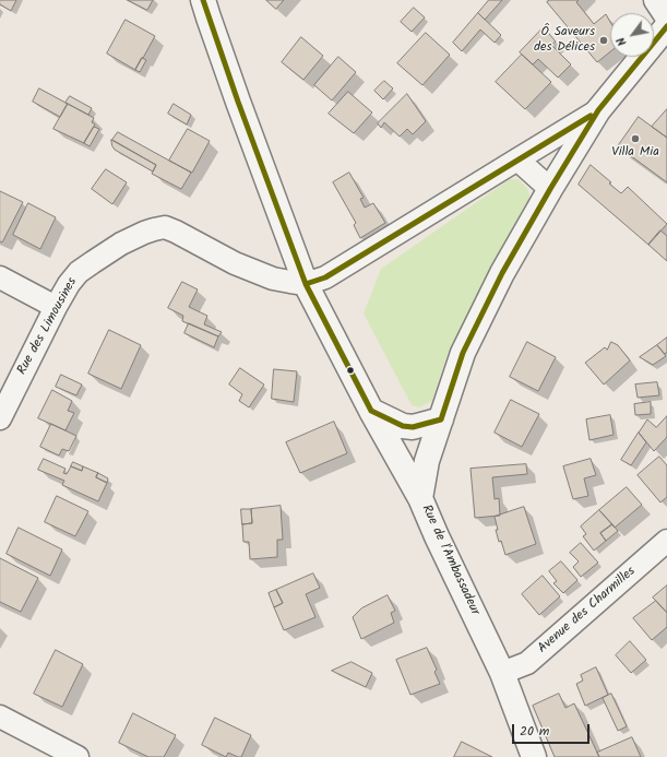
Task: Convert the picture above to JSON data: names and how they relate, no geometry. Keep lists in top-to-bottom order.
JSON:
{
  "streets": {
    "main road": ["Rue de l'Ambassadeur"],
    "street": ["Rue des Limousines", "Avenue des Charmilles"]
  },
  "crossings": [
    ["Rue des Limousines", "Rue de l'Ambassadeur"],
    ["Rue de l'Ambassadeur", "Avenue des Charmilles"]
  ],
  "places": ["Ô Saveurs des Délices", "Villa Mia"],
  "scale_bar": "20 m",
  "north": "bottom left"
}
